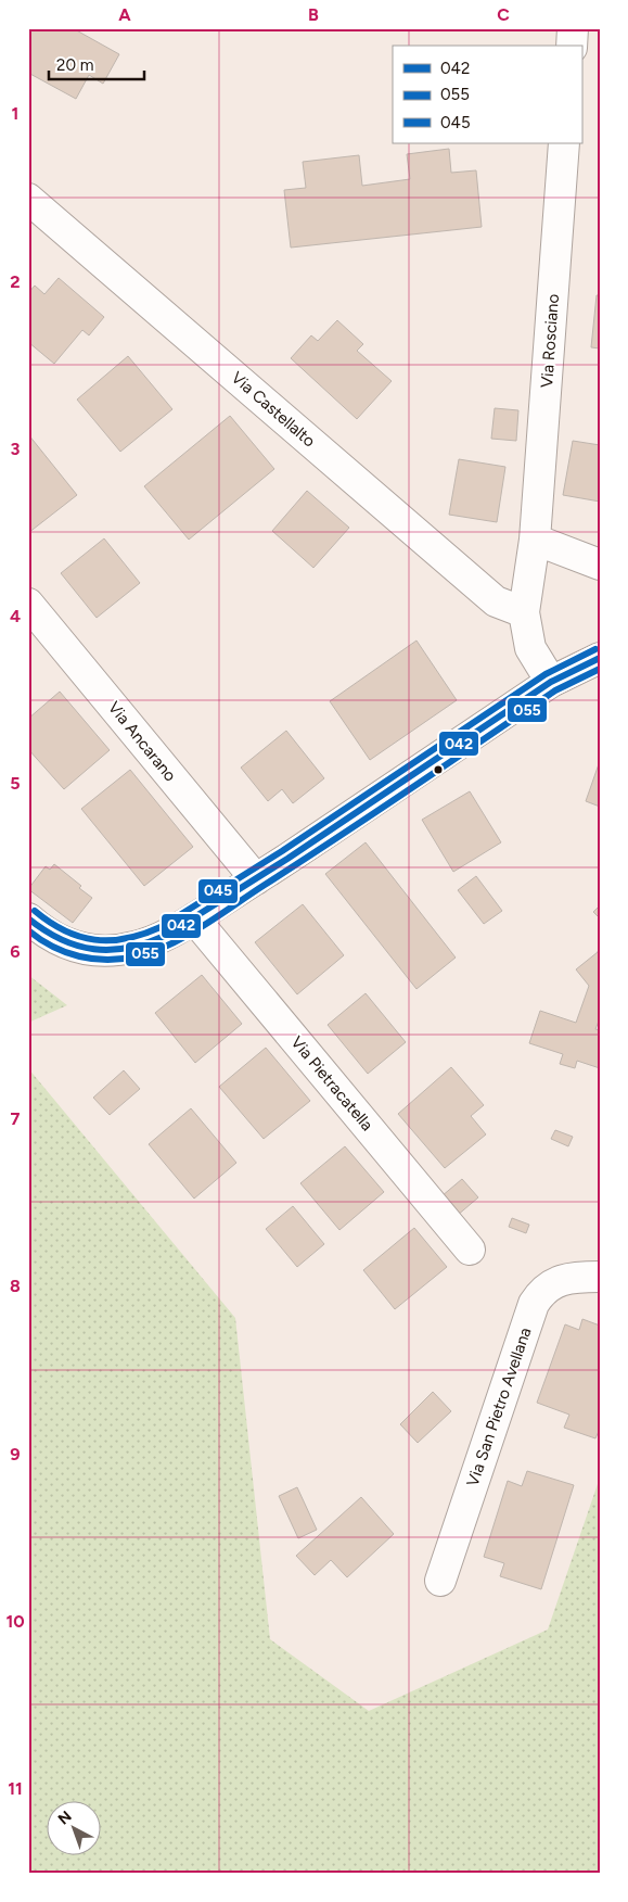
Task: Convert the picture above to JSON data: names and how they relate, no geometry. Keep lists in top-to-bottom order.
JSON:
{
  "streets": {
    "street": [
      "Via Rosciano",
      "Via Castellalto",
      "Via Ancarano",
      "Via Pietracatella",
      "Via San Pietro Avellana"
    ]
  },
  "crossings": [
    ["Via Rosciano", "Via Castellalto"]
  ],
  "lines": ["transit line 045", "transit line 042", "transit line 055"],
  "legend": ["042", "055", "045"],
  "scale_bar": "20 m",
  "north": "top left",
  "grid": {
    "columns": ["A", "B", "C"],
    "rows": [
      "1",
      "2",
      "3",
      "4",
      "5",
      "6",
      "7",
      "8",
      "9",
      "10",
      "11"
    ]
  }
}
